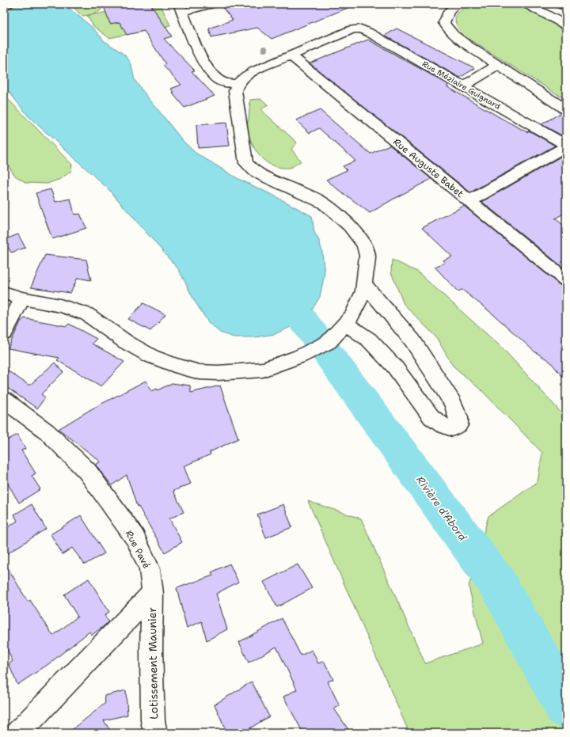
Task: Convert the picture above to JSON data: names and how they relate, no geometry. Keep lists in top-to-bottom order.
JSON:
{
  "streets": {
    "street": [
      "Rue Méziaire Guignard",
      "Rue Auguste Babet",
      "Rue Pavé",
      "Lotissement Maunier"
    ]
  },
  "crossings": [
    ["Rue Méziaire Guignard", "Rue Auguste Babet"],
    ["Rue Pavé", "Lotissement Maunier"]
  ],
  "water": ["Rivière d'Abord"]
}
